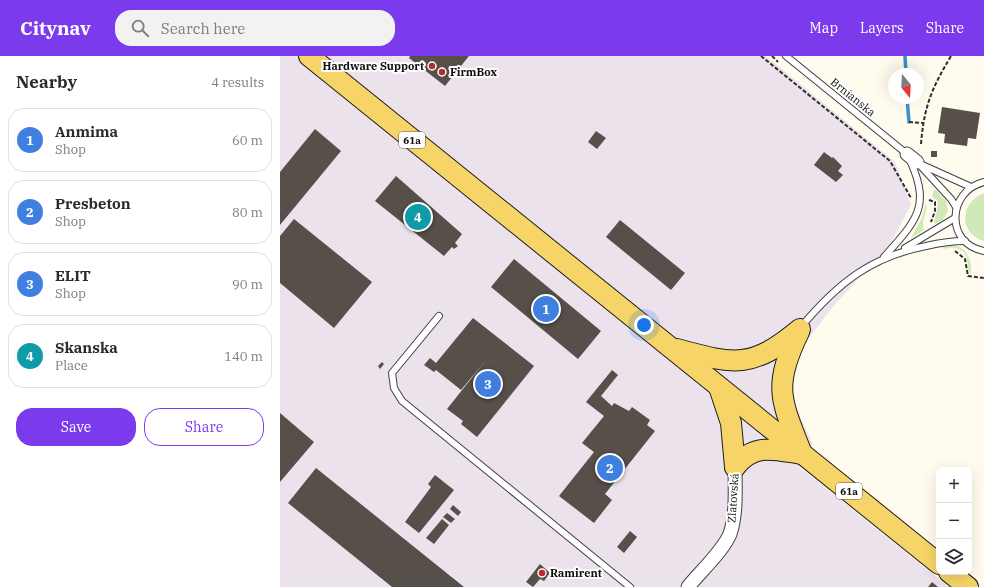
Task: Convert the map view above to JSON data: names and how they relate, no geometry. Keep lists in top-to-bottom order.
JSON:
{
  "streets": {
    "main road": ["61a"],
    "street": ["Zlatovská"],
    "lane": ["Brnianska"]
  },
  "places": ["Hardware Support", "FirmBox", "Ramirent"],
  "north": "bottom",
  "page": {
    "header": "Citynav",
    "search": "Search here",
    "nav": ["Map", "Layers", "Share"],
    "heading": ["Nearby", "4 results"],
    "list": [
      {
        "mark": "1",
        "name": "Anmima",
        "note": "Shop",
        "value": "60 m"
      },
      {
        "mark": "2",
        "name": "Presbeton",
        "note": "Shop",
        "value": "80 m"
      },
      {
        "mark": "3",
        "name": "ELIT",
        "note": "Shop",
        "value": "90 m"
      },
      {
        "mark": "4",
        "name": "Skanska",
        "note": "Place",
        "value": "140 m"
      }
    ],
    "pins": [
      "4",
      "1",
      "3",
      "2"
    ],
    "buttons": ["Save", "Share"],
    "map_buttons": ["+", "−"]
  }
}
